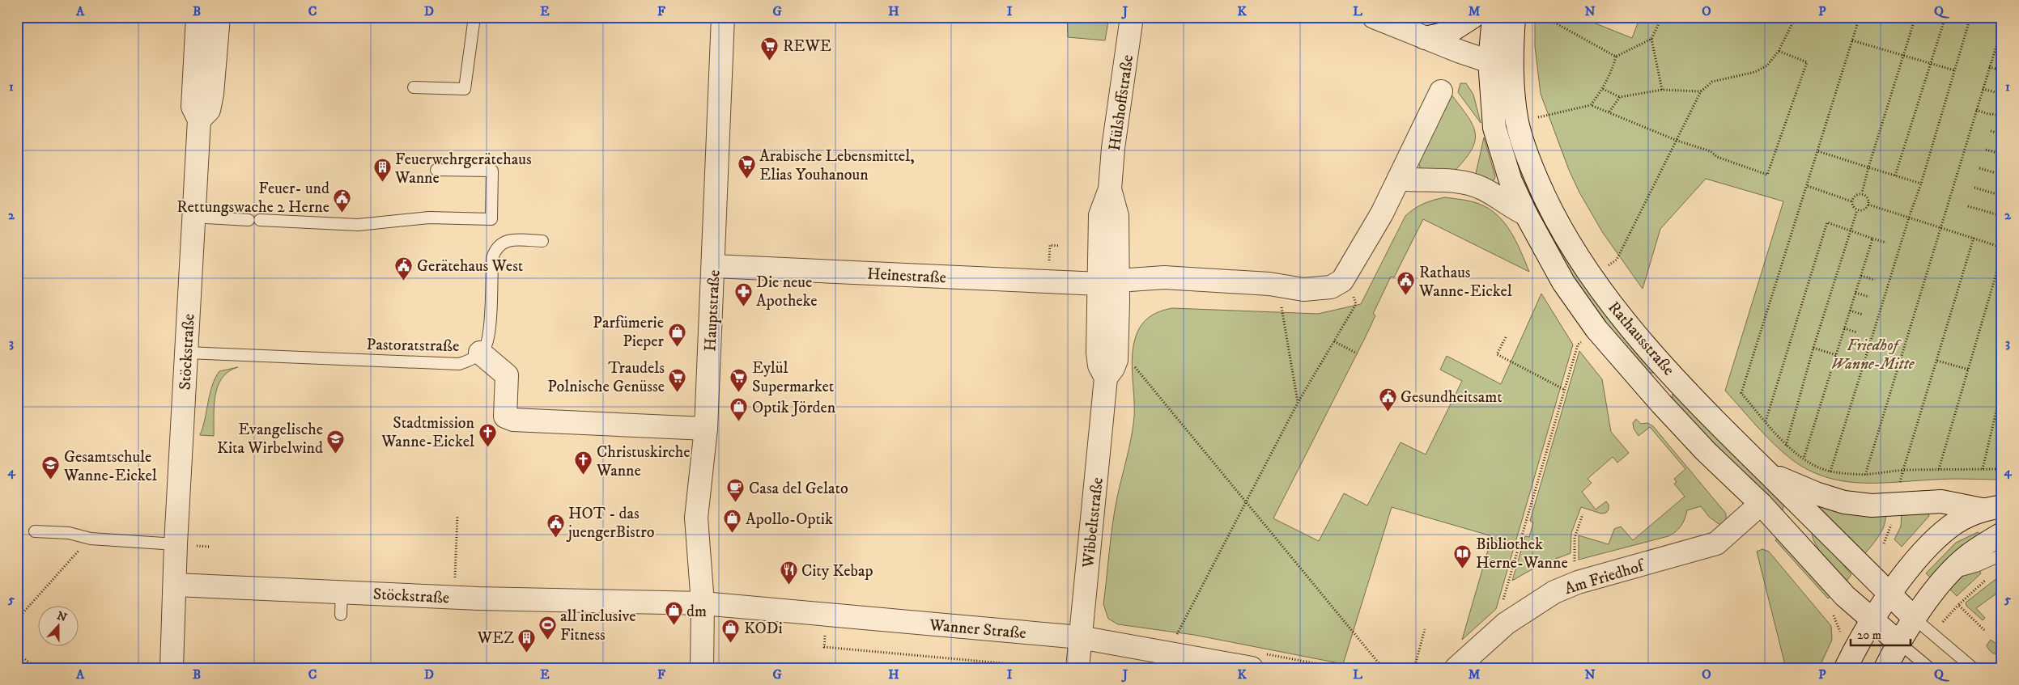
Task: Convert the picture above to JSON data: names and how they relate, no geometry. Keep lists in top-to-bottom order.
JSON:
{
  "streets": {
    "street": [
      "Hülshoffstraße",
      "Heinestraße",
      "Hauptstraße",
      "Rathausstraße",
      "Stöckstraße",
      "Wibbeltstraße",
      "Am Friedhof",
      "Wanner Straße"
    ],
    "lane": ["Pastoratstraße"]
  },
  "crossings": [
    ["Hülshoffstraße", "Heinestraße"],
    ["Hülshoffstraße", "Wibbeltstraße"],
    ["Heinestraße", "Hauptstraße"],
    ["Heinestraße", "Wibbeltstraße"],
    ["Hauptstraße", "Stöckstraße"],
    ["Hauptstraße", "Wanner Straße"],
    ["Rathausstraße", "Am Friedhof"],
    ["Pastoratstraße", "Stöckstraße"],
    ["Stöckstraße", "Wanner Straße"],
    ["Wibbeltstraße", "Wanner Straße"]
  ],
  "parks": ["Friedhof Wanne-Mitte"],
  "places": {
    "supermarket": [
      "REWE",
      "Arabische Lebensmittel, Elias Youhanoun",
      "Traudels Polnische Genüsse",
      "Eylül Supermarket"
    ],
    "building": ["Feuerwehrgerätehaus Wanne", "WEZ"],
    "public building": [
      "Feuer- und Rettungswache 2 Herne",
      "Gerätehaus West",
      "Rathaus Wanne-Eickel",
      "Gesundheitsamt",
      "HOT - das juengerBistro"
    ],
    "pharmacy": ["Die neue Apotheke"],
    "shop": [
      "Parfümerie Pieper",
      "Optik Jörden",
      "Apollo-Optik",
      "dm",
      "KODi"
    ],
    "church": ["Stadtmission Wanne-Eickel", "Christuskirche Wanne"],
    "school or university": ["Evangelische Kita Wirbelwind", "Gesamtschule Wanne-Eickel"],
    "cafe": ["Casa del Gelato"],
    "library": ["Bibliothek Herne-Wanne"],
    "restaurant": ["City Kebap"],
    "sports": ["all inclusive Fitness"]
  },
  "scale_bar": "20 m",
  "north": "top",
  "grid": {
    "columns": [
      "A",
      "B",
      "C",
      "D",
      "E",
      "F",
      "G",
      "H",
      "I",
      "J",
      "K",
      "L",
      "M",
      "N",
      "O",
      "P",
      "Q"
    ],
    "rows": [
      "1",
      "2",
      "3",
      "4",
      "5"
    ]
  }
}
